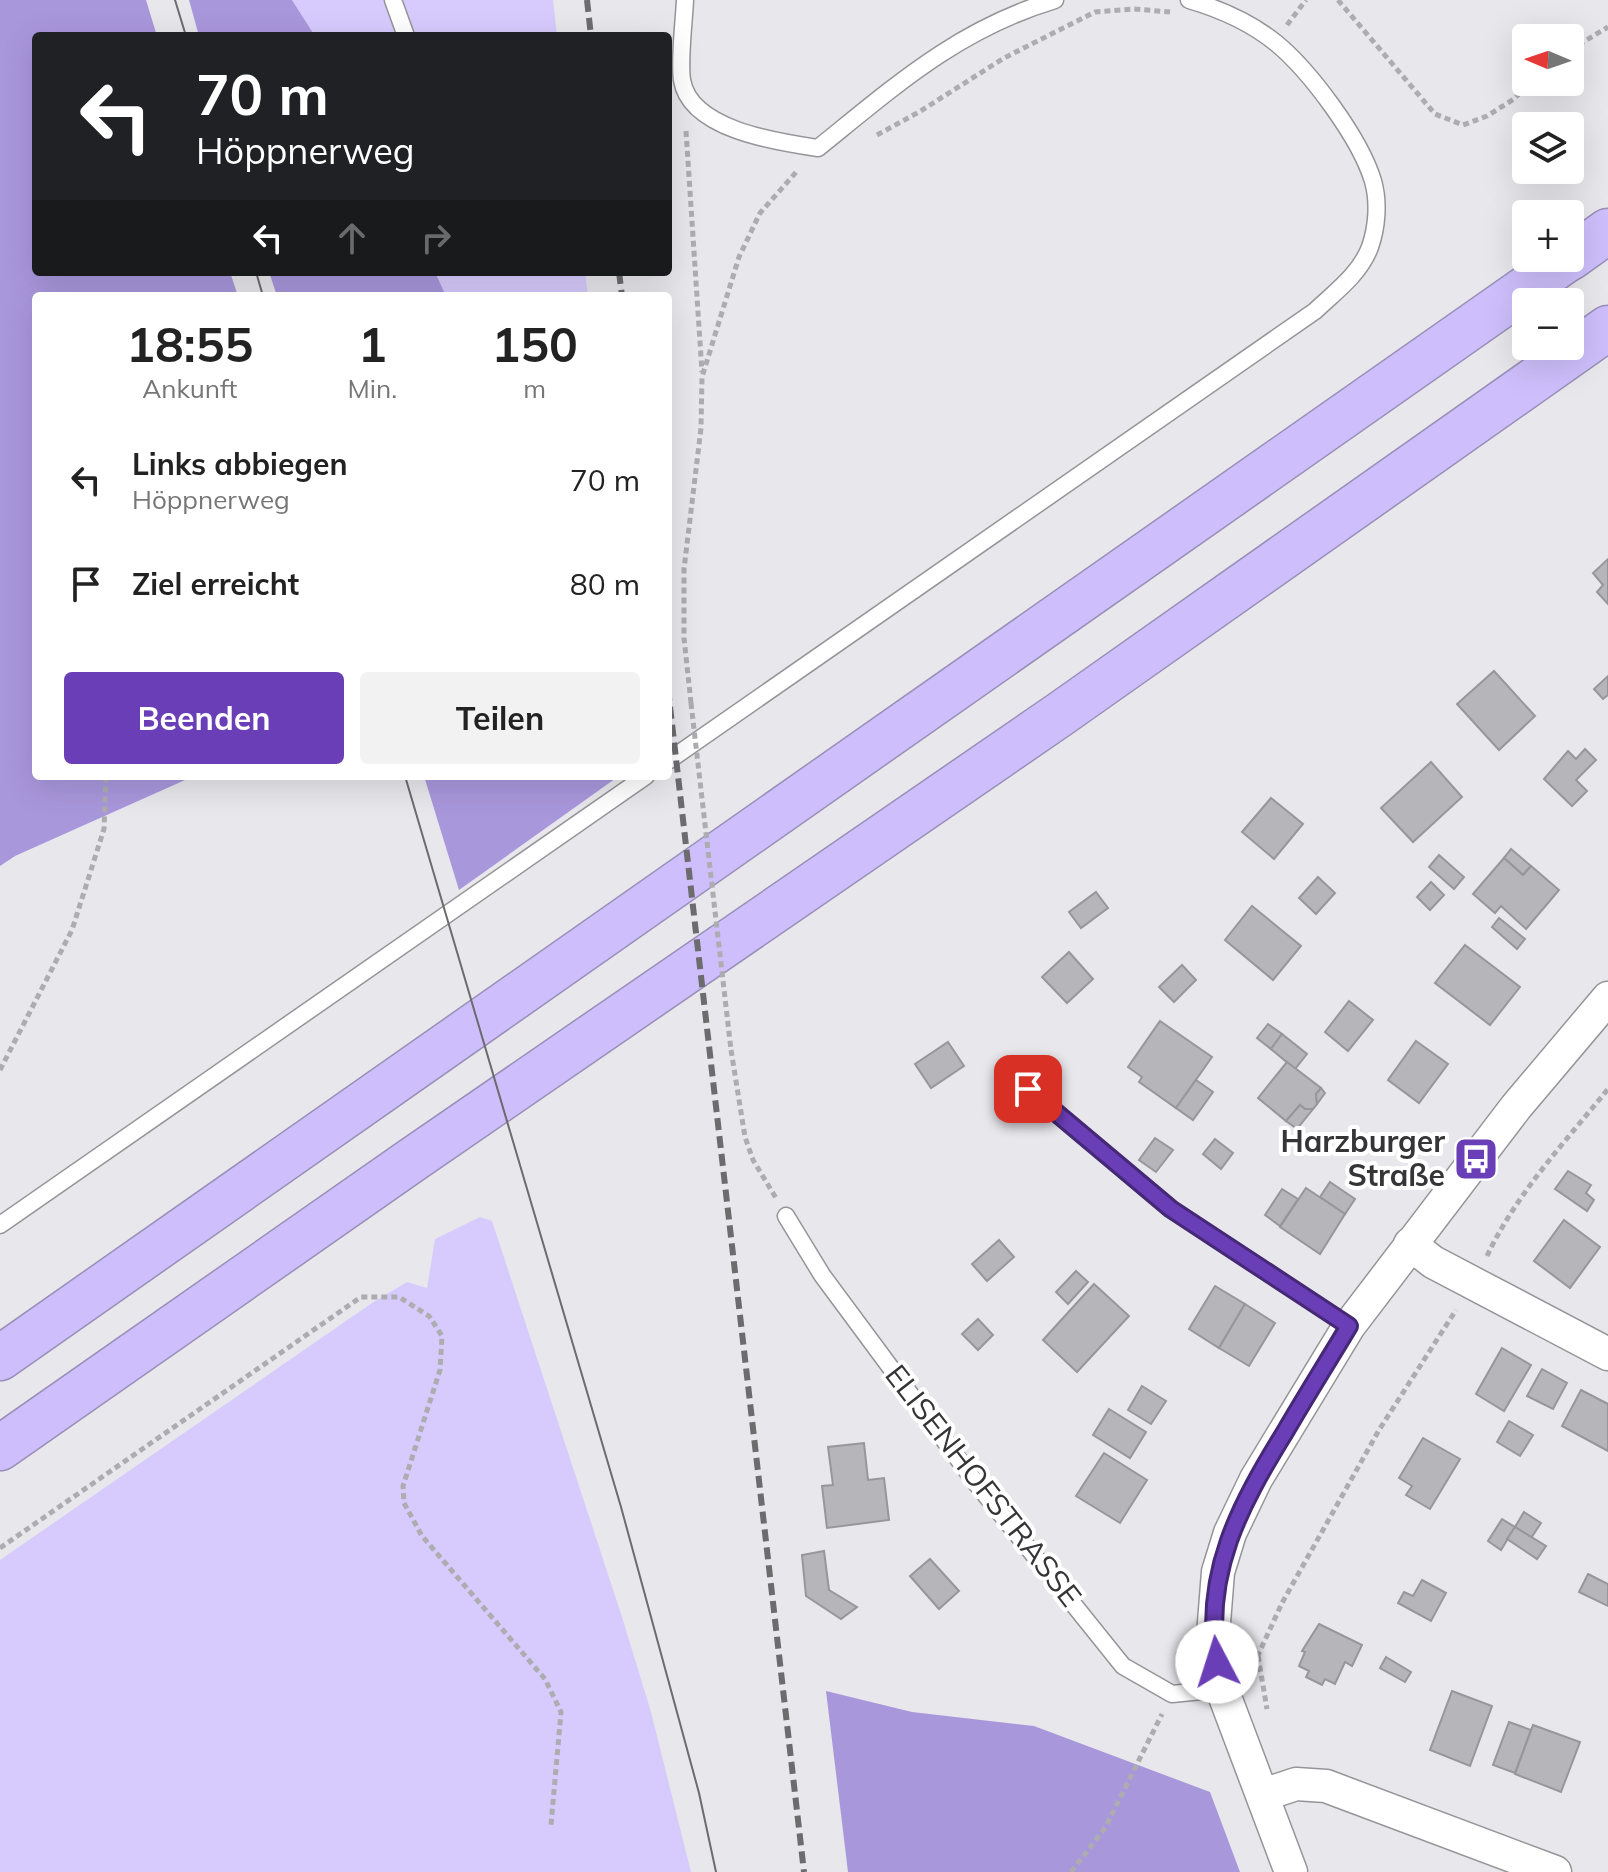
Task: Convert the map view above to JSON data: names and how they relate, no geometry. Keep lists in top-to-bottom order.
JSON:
{
  "streets": {
    "lane": ["ELISENHOFSTRASSE"]
  },
  "places": {
    "bus stop": ["Harzburger Straße"]
  },
  "north": "left",
  "page": {
    "map_buttons": ["+", "−"],
    "turn": ["70 m", "Höppnerweg"],
    "eta": [
      "18:55",
      "Ankunft",
      "1",
      "Min.",
      "150",
      "m"
    ],
    "list": [
      {
        "name": "Links abbiegen",
        "note": "Höppnerweg",
        "value": "70 m"
      },
      {
        "name": "Ziel erreicht",
        "value": "80 m"
      }
    ],
    "buttons": ["Beenden", "Teilen"]
  }
}
